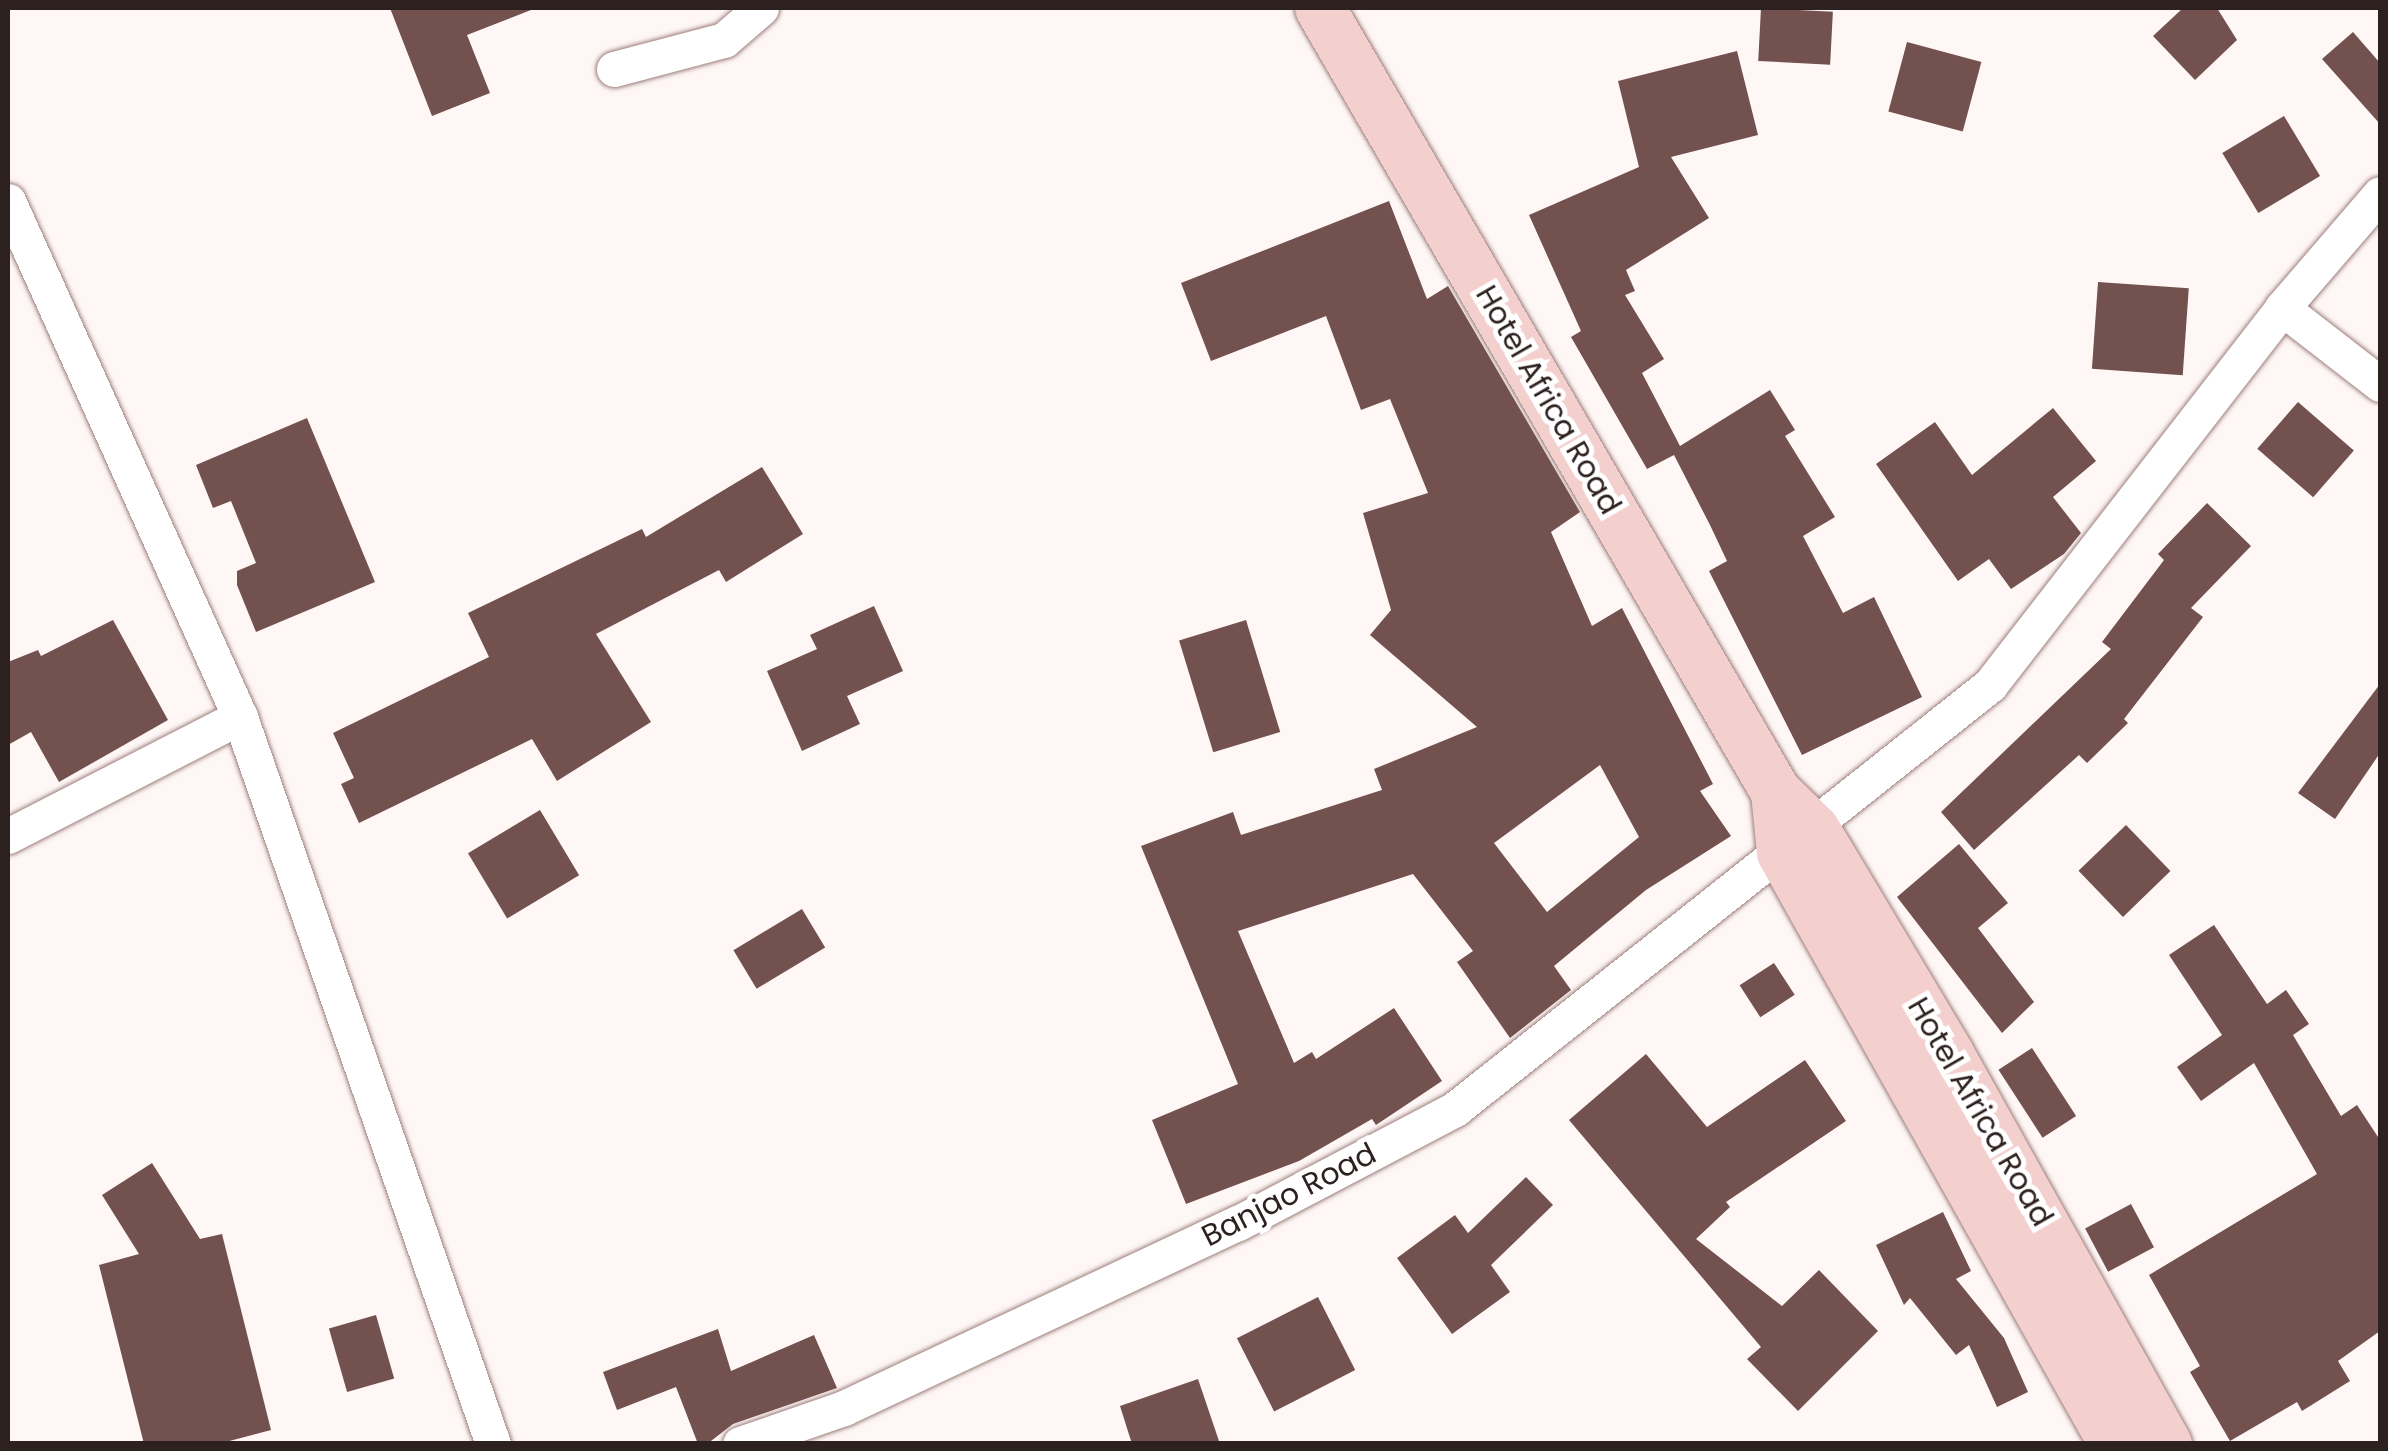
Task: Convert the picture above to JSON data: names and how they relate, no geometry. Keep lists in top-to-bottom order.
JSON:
{
  "streets": {
    "street": ["Hotel Africa Road", "Banjao Road"]
  },
  "crossings": [
    ["Hotel Africa Road", "Banjao Road"]
  ]
}
